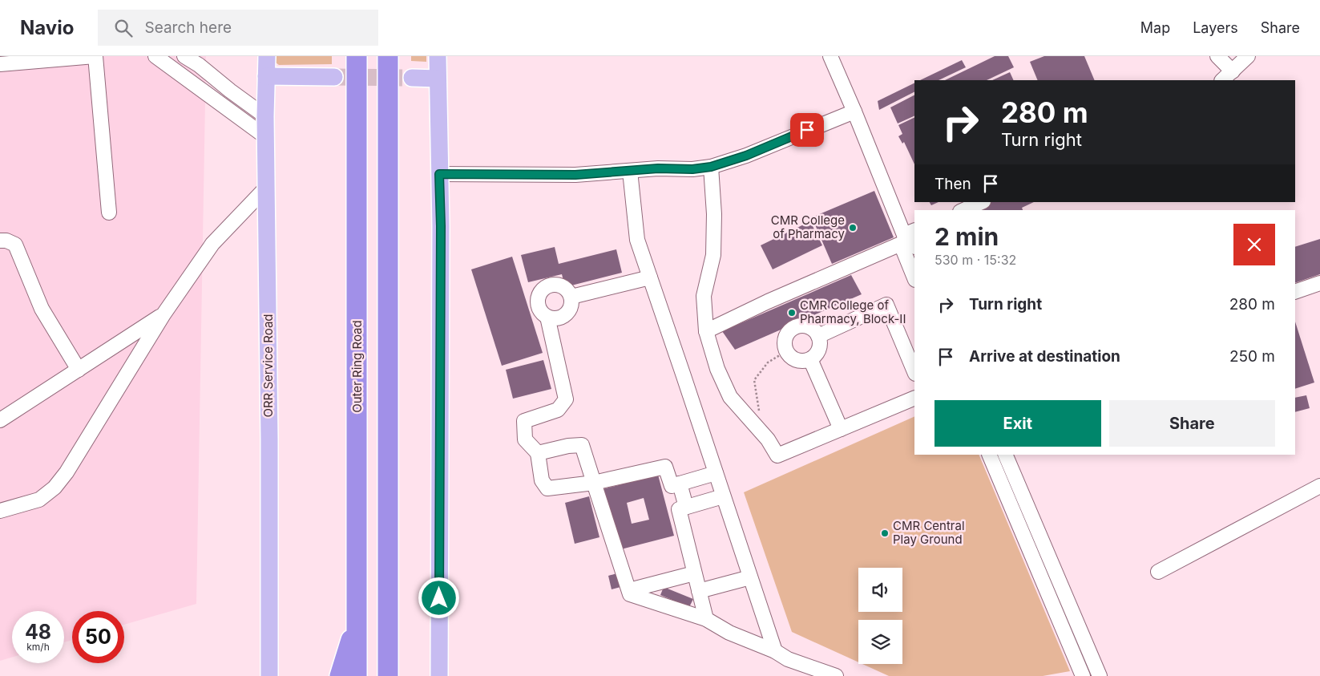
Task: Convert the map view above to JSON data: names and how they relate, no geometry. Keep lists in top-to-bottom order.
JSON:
{
  "streets": {
    "highway": ["Outer Ring Road"],
    "main road": ["ORR Service Road"]
  },
  "places": ["CMR College of Pharmacy", "CMR College of Pharmacy, Block-II", "CMR Central Play Ground"],
  "page": {
    "header": "Navio",
    "search": "Search here",
    "nav": ["Map", "Layers", "Share"],
    "turn": ["280 m", "Turn right"],
    "then": "Then",
    "heading": ["2 min", "530 m · 15:32"],
    "list": [
      {
        "name": "Turn right",
        "value": "280 m"
      },
      {
        "name": "Arrive at destination",
        "value": "250 m"
      }
    ],
    "buttons": ["Exit", "Share"],
    "speed": "48 km/h",
    "limit": "50"
  }
}
